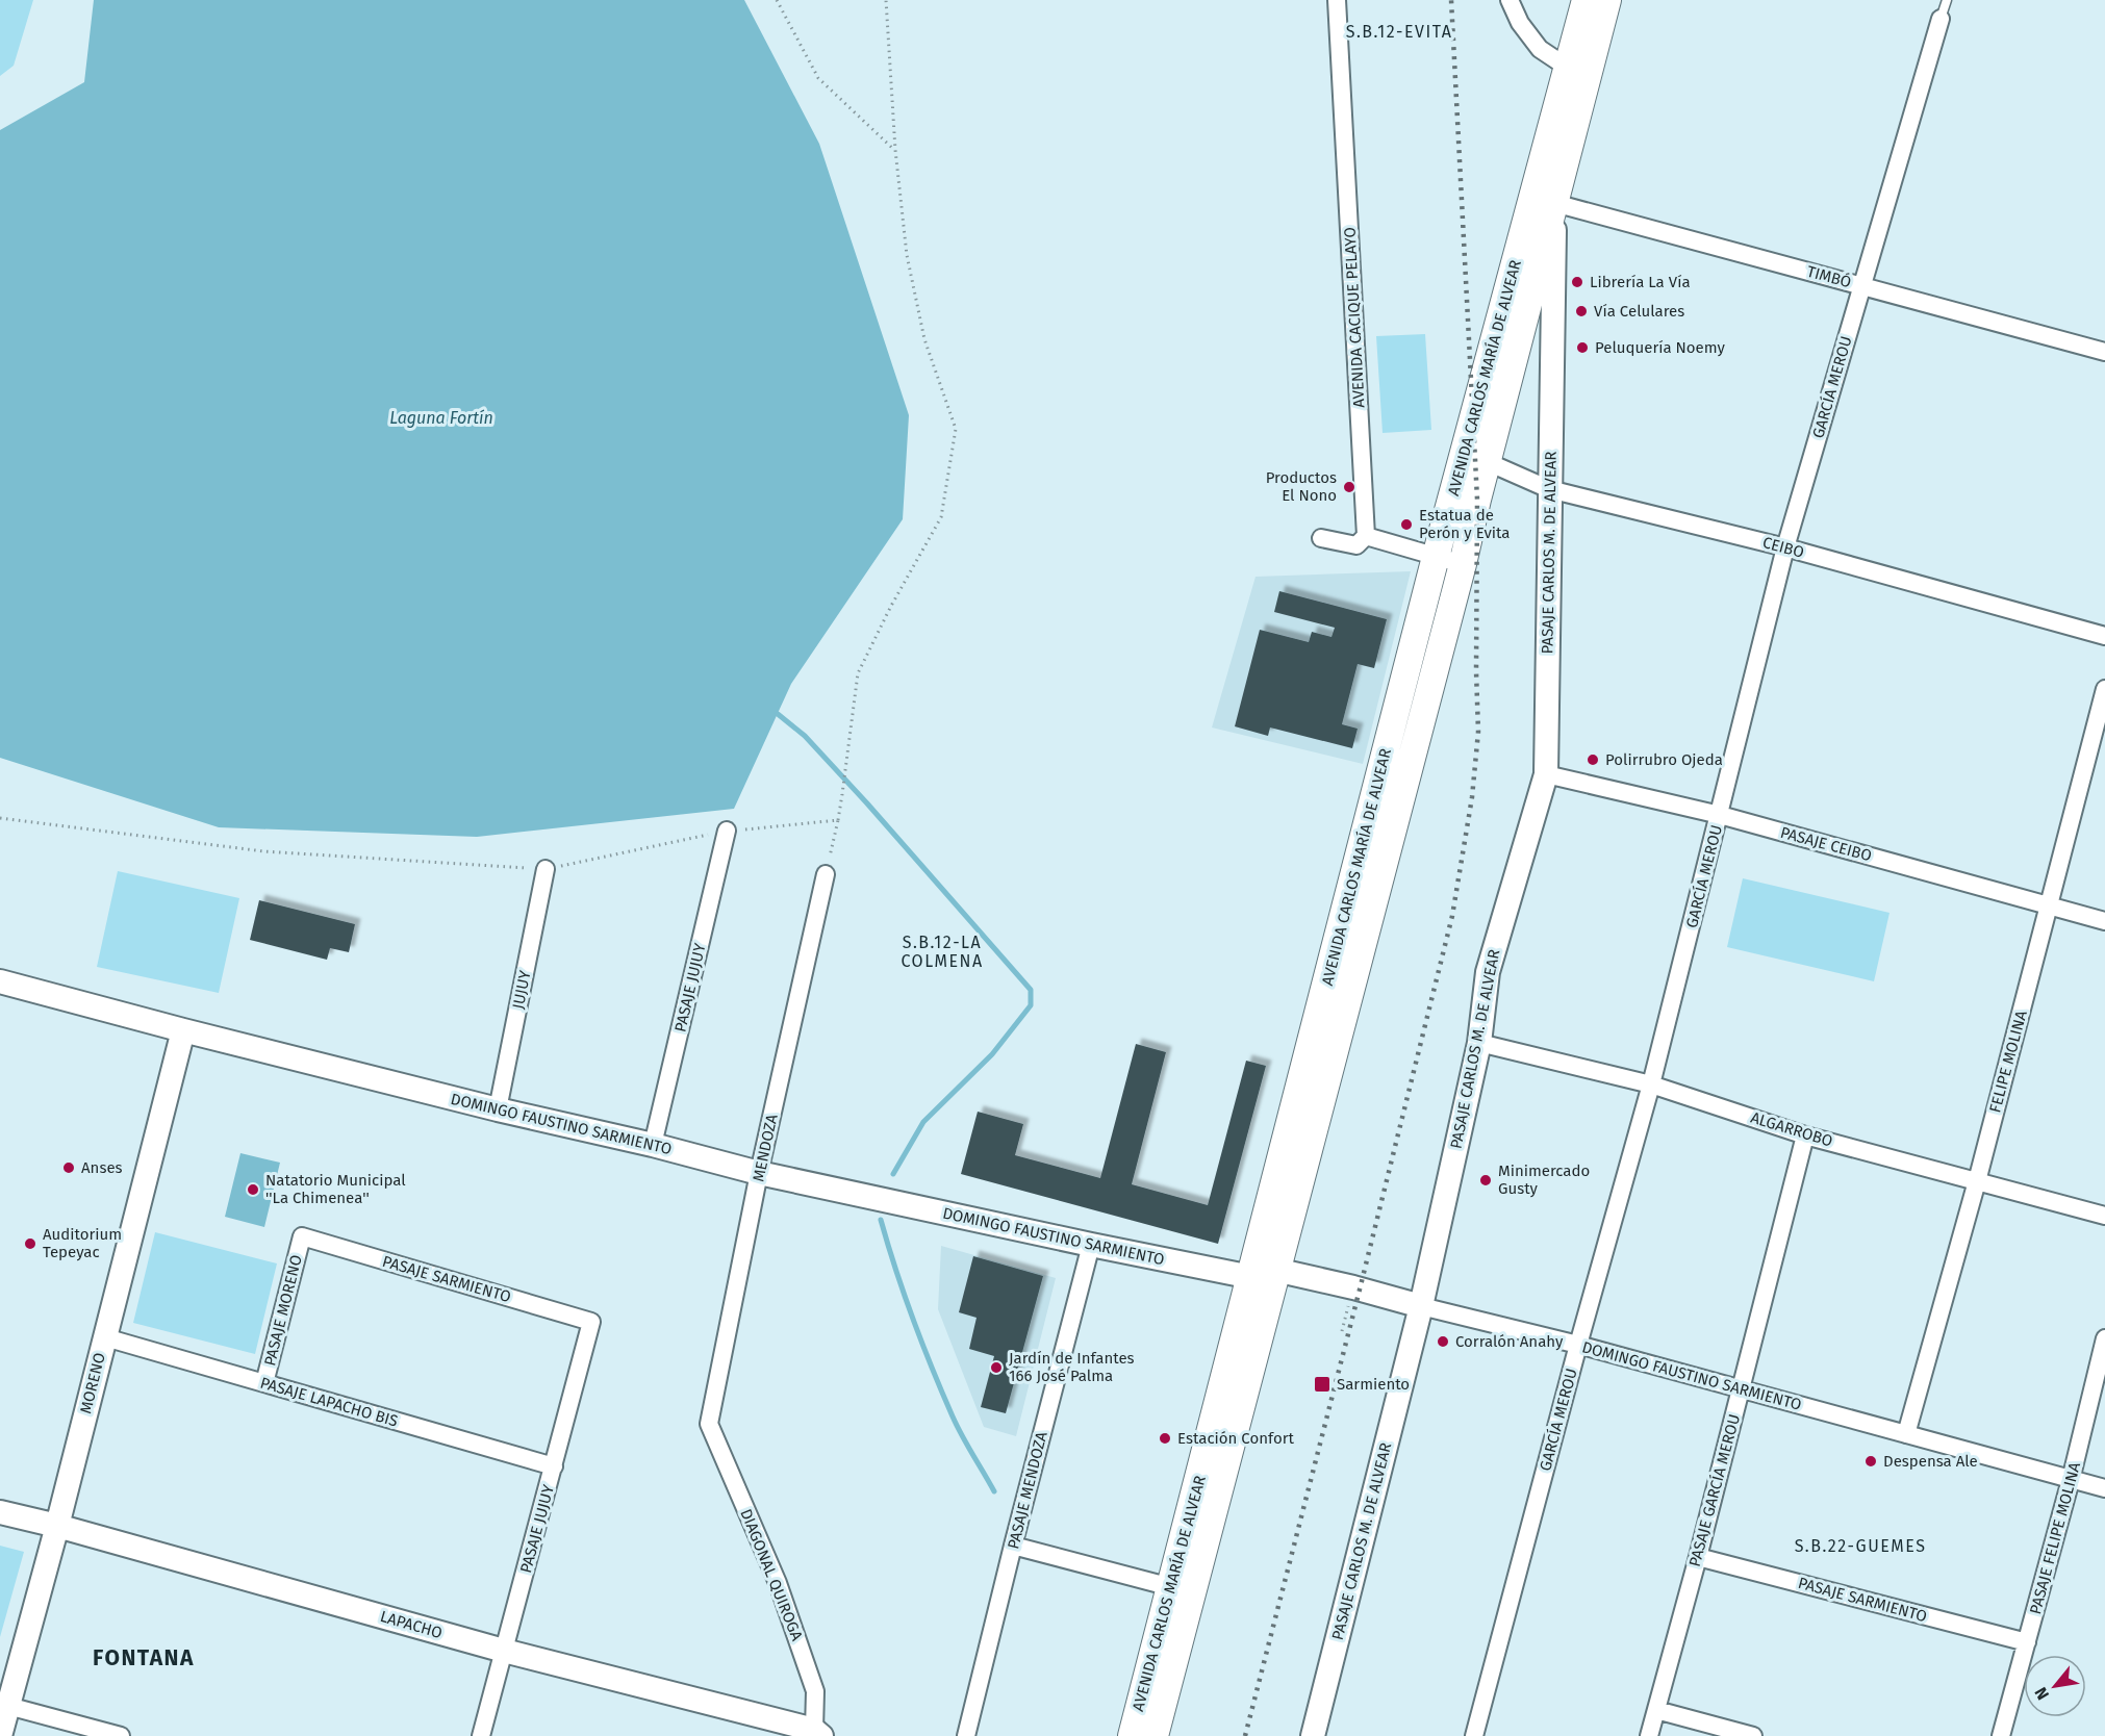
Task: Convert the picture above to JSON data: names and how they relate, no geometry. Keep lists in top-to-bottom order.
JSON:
{
  "streets": {
    "main road": ["AVENIDA CARLOS MARÍA DE ALVEAR"],
    "street": [
      "TIMBÓ",
      "AVENIDA CACIQUE PELAYO",
      "GARCÍA MEROU",
      "CEIBO",
      "PASAJE CARLOS M. DE ALVEAR",
      "PASAJE CEIBO",
      "PASAJE JUJUY",
      "JUJUY",
      "FELIPE MOLINA",
      "DOMINGO FAUSTINO SARMIENTO",
      "ALGARROBO",
      "MENDOZA",
      "PASAJE SARMIENTO",
      "PASAJE MORENO",
      "MORENO",
      "PASAJE LAPACHO BIS",
      "PASAJE MENDOZA",
      "PASAJE GARCÍA MEROU",
      "PASAJE FELIPE MOLINA",
      "DIAGONAL QUIROGA",
      "LAPACHO"
    ]
  },
  "crossings": [
    ["TIMBÓ", "AVENIDA CARLOS MARÍA DE ALVEAR"],
    ["TIMBÓ", "GARCÍA MEROU"],
    ["TIMBÓ", "PASAJE CARLOS M. DE ALVEAR"],
    ["AVENIDA CARLOS MARÍA DE ALVEAR", "CEIBO"],
    ["AVENIDA CARLOS MARÍA DE ALVEAR", "PASAJE CARLOS M. DE ALVEAR"],
    ["AVENIDA CARLOS MARÍA DE ALVEAR", "DOMINGO FAUSTINO SARMIENTO"],
    ["GARCÍA MEROU", "CEIBO"],
    ["GARCÍA MEROU", "PASAJE CEIBO"],
    ["GARCÍA MEROU", "DOMINGO FAUSTINO SARMIENTO"],
    ["GARCÍA MEROU", "ALGARROBO"],
    ["CEIBO", "PASAJE CARLOS M. DE ALVEAR"],
    ["PASAJE CARLOS M. DE ALVEAR", "PASAJE CEIBO"],
    ["PASAJE CARLOS M. DE ALVEAR", "DOMINGO FAUSTINO SARMIENTO"],
    ["PASAJE CARLOS M. DE ALVEAR", "ALGARROBO"],
    ["PASAJE CEIBO", "FELIPE MOLINA"],
    ["PASAJE JUJUY", "DOMINGO FAUSTINO SARMIENTO"],
    ["PASAJE JUJUY", "PASAJE SARMIENTO"],
    ["PASAJE JUJUY", "PASAJE LAPACHO BIS"],
    ["PASAJE JUJUY", "LAPACHO"],
    ["JUJUY", "DOMINGO FAUSTINO SARMIENTO"],
    ["FELIPE MOLINA", "DOMINGO FAUSTINO SARMIENTO"],
    ["FELIPE MOLINA", "ALGARROBO"],
    ["DOMINGO FAUSTINO SARMIENTO", "MENDOZA"],
    ["DOMINGO FAUSTINO SARMIENTO", "MORENO"],
    ["DOMINGO FAUSTINO SARMIENTO", "PASAJE MENDOZA"],
    ["DOMINGO FAUSTINO SARMIENTO", "PASAJE GARCÍA MEROU"],
    ["DOMINGO FAUSTINO SARMIENTO", "PASAJE FELIPE MOLINA"],
    ["ALGARROBO", "PASAJE GARCÍA MEROU"],
    ["MENDOZA", "DIAGONAL QUIROGA"],
    ["PASAJE SARMIENTO", "PASAJE MORENO"],
    ["PASAJE SARMIENTO", "PASAJE GARCÍA MEROU"],
    ["PASAJE SARMIENTO", "PASAJE FELIPE MOLINA"],
    ["PASAJE MORENO", "PASAJE LAPACHO BIS"],
    ["MORENO", "PASAJE LAPACHO BIS"],
    ["MORENO", "LAPACHO"],
    ["DIAGONAL QUIROGA", "LAPACHO"]
  ],
  "districts": [
    "S.B.12-EVITA",
    "S.B.12-LA COLMENA",
    "S.B.22-GUEMES",
    "FONTANA"
  ],
  "water": ["Laguna Fortín"],
  "places": {
    "other": [
      "Librería La Vía",
      "Vía Celulares",
      "Peluquería Noemy",
      "Productos El Nono",
      "Estatua de Perón y Evita",
      "Polirrubro Ojeda",
      "Anses",
      "Minimercado Gusty",
      "Natatorio Municipal ''La Chimenea''",
      "Auditorium Tepeyac",
      "Corralón Anahy",
      "Jardín de Infantes 166 José Palma",
      "Estación Confort",
      "Despensa Ale"
    ],
    "transit": ["Sarmiento"]
  },
  "north": "bottom left"
}
